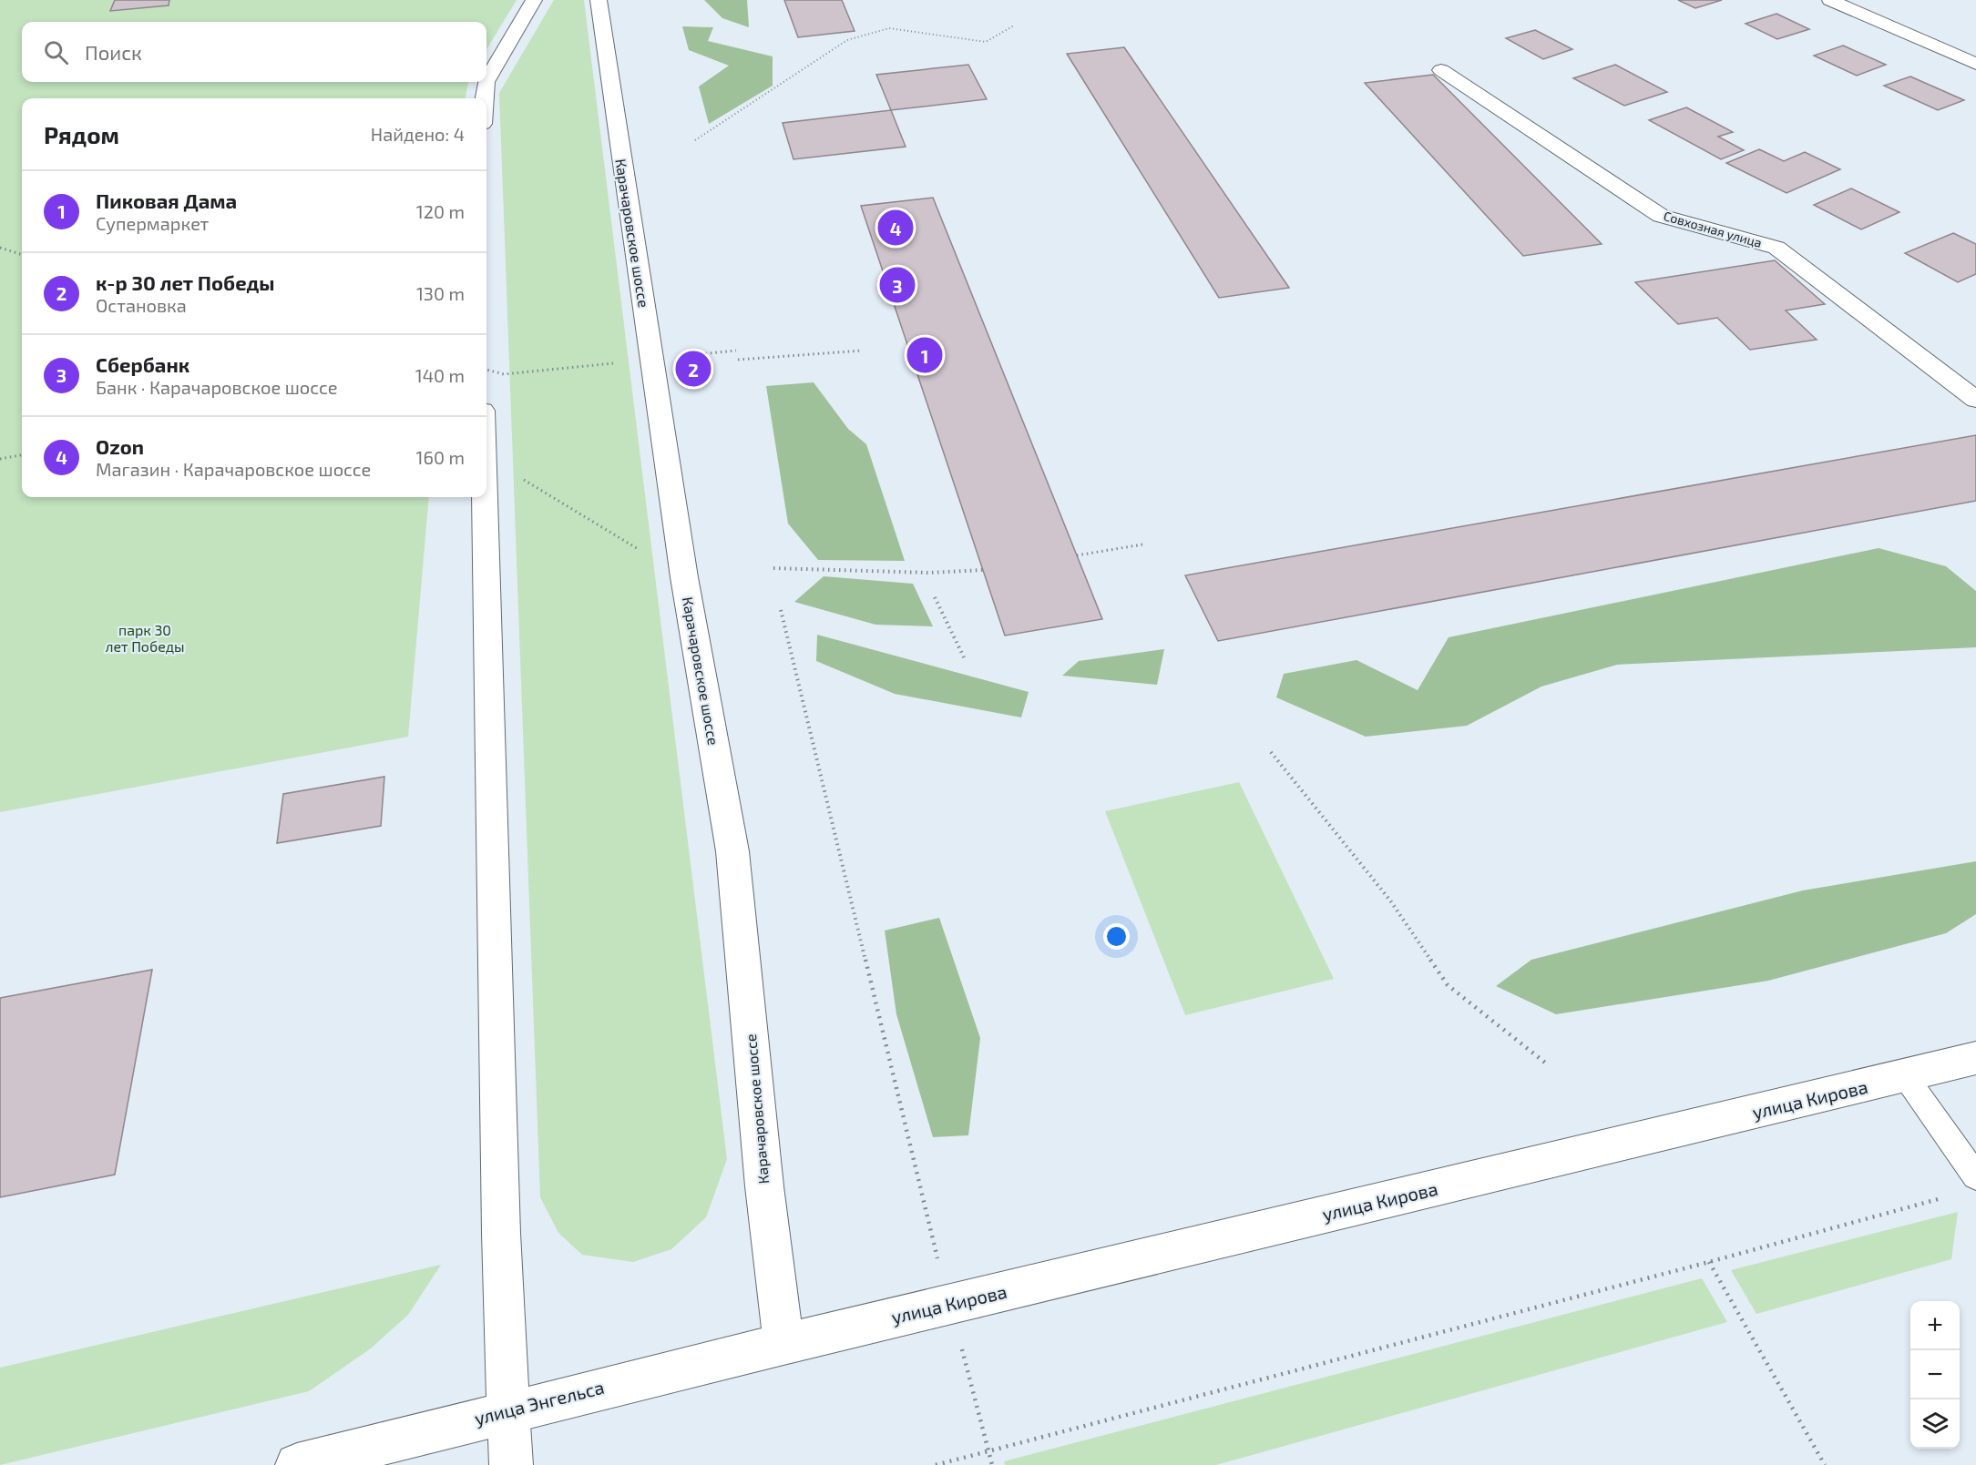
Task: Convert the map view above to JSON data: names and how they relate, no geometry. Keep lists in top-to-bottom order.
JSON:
{
  "streets": {
    "street": [
      "Совхозная улица",
      "Карачаровское шоссе",
      "улица Кирова",
      "улица Энгельса"
    ]
  },
  "crossings": [
    ["Карачаровское шоссе", "улица Кирова"],
    ["Карачаровское шоссе", "улица Энгельса"],
    ["улица Кирова", "улица Энгельса"]
  ],
  "parks": ["парк 30 лет Победы"],
  "page": {
    "search": "Поиск",
    "heading": ["Рядом", "Найдено: 4"],
    "list": [
      {
        "mark": "1",
        "name": "Пиковая Дама",
        "note": "Супермаркет",
        "value": "120 m"
      },
      {
        "mark": "2",
        "name": "к-р 30 лет Победы",
        "note": "Остановка",
        "value": "130 m"
      },
      {
        "mark": "3",
        "name": "Сбербанк",
        "note": "Банк · Карачаровское шоссе",
        "value": "140 m"
      },
      {
        "mark": "4",
        "name": "Ozon",
        "note": "Магазин · Карачаровское шоссе",
        "value": "160 m"
      }
    ],
    "pins": [
      "4",
      "3",
      "1",
      "2"
    ],
    "map_buttons": ["+", "−"]
  }
}
